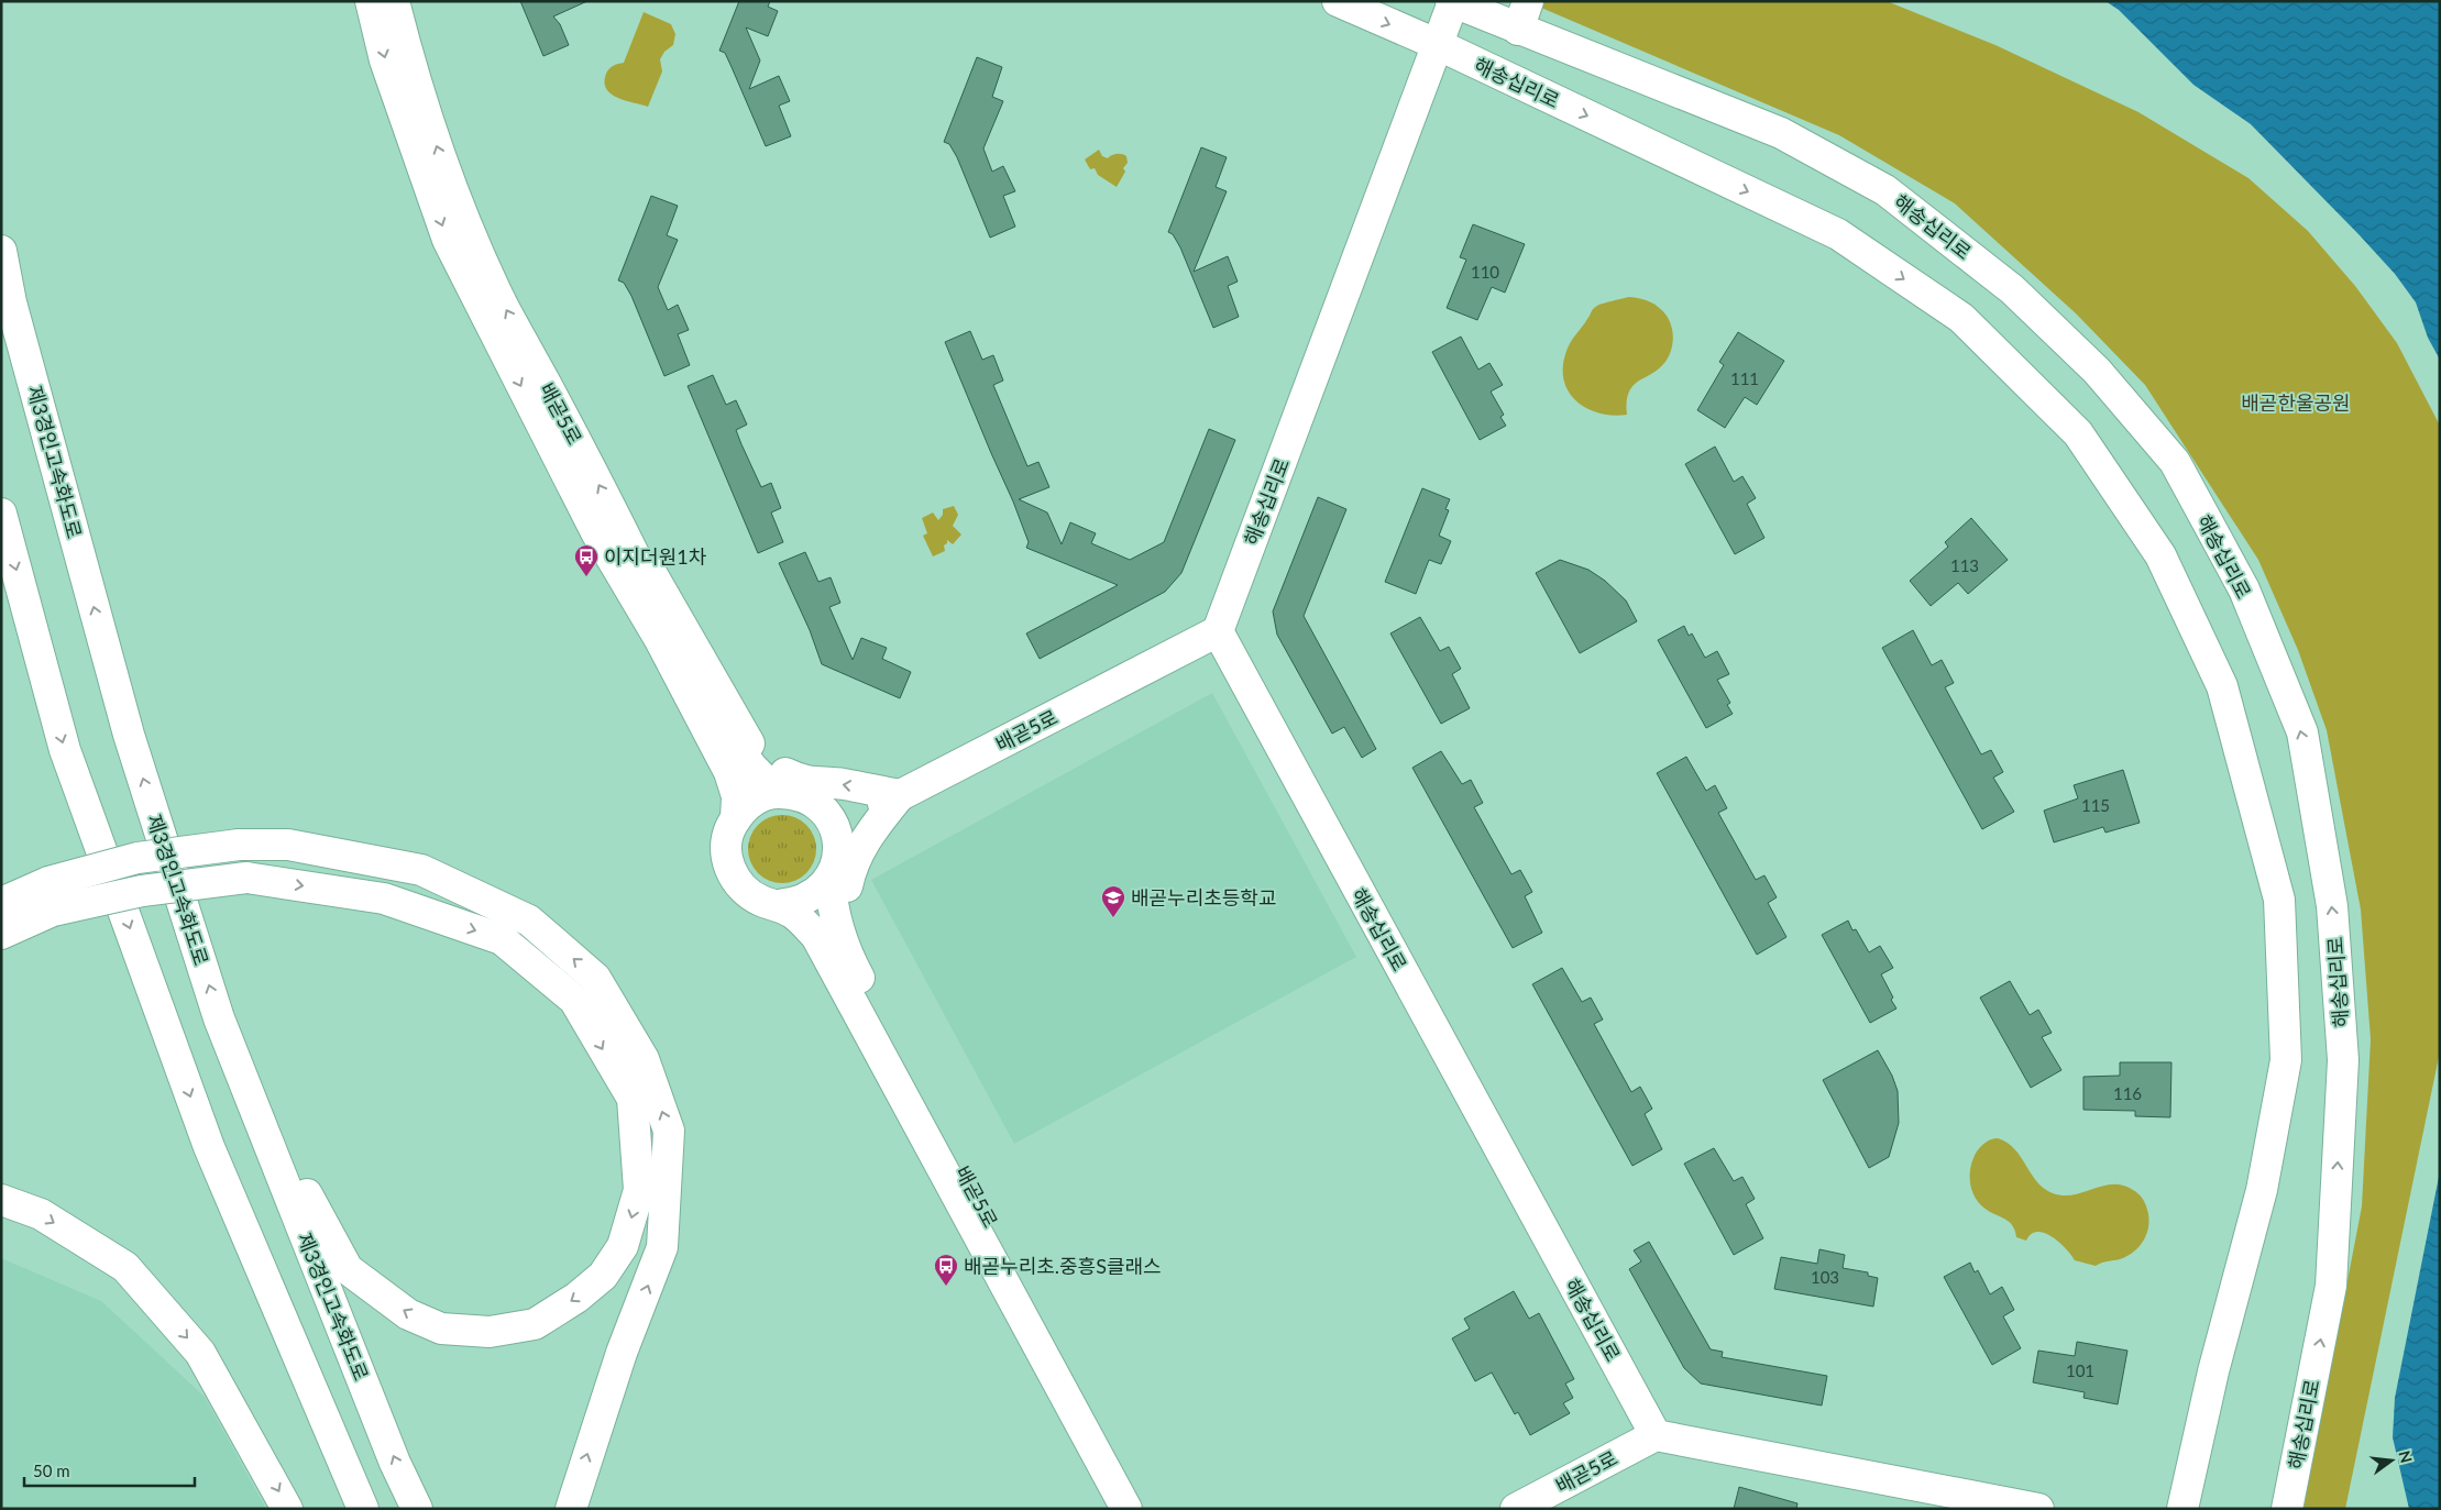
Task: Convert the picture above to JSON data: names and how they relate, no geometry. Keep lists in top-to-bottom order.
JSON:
{
  "streets": {
    "main road": ["해송십리로", "배곧5로", "제3경인고속화도로"]
  },
  "crossings": [
    ["해송십리로", "배곧5로"]
  ],
  "parks": ["배곧한울공원"],
  "places": {
    "bus stop": ["이지더원1차", "배곧누리초.중흥S클래스"],
    "school or university": ["배곧누리초등학교"]
  },
  "house_numbers": [
    "110",
    "111",
    "113",
    "115",
    "116",
    "103",
    "101"
  ],
  "scale_bar": "50 m",
  "north": "right"
}
